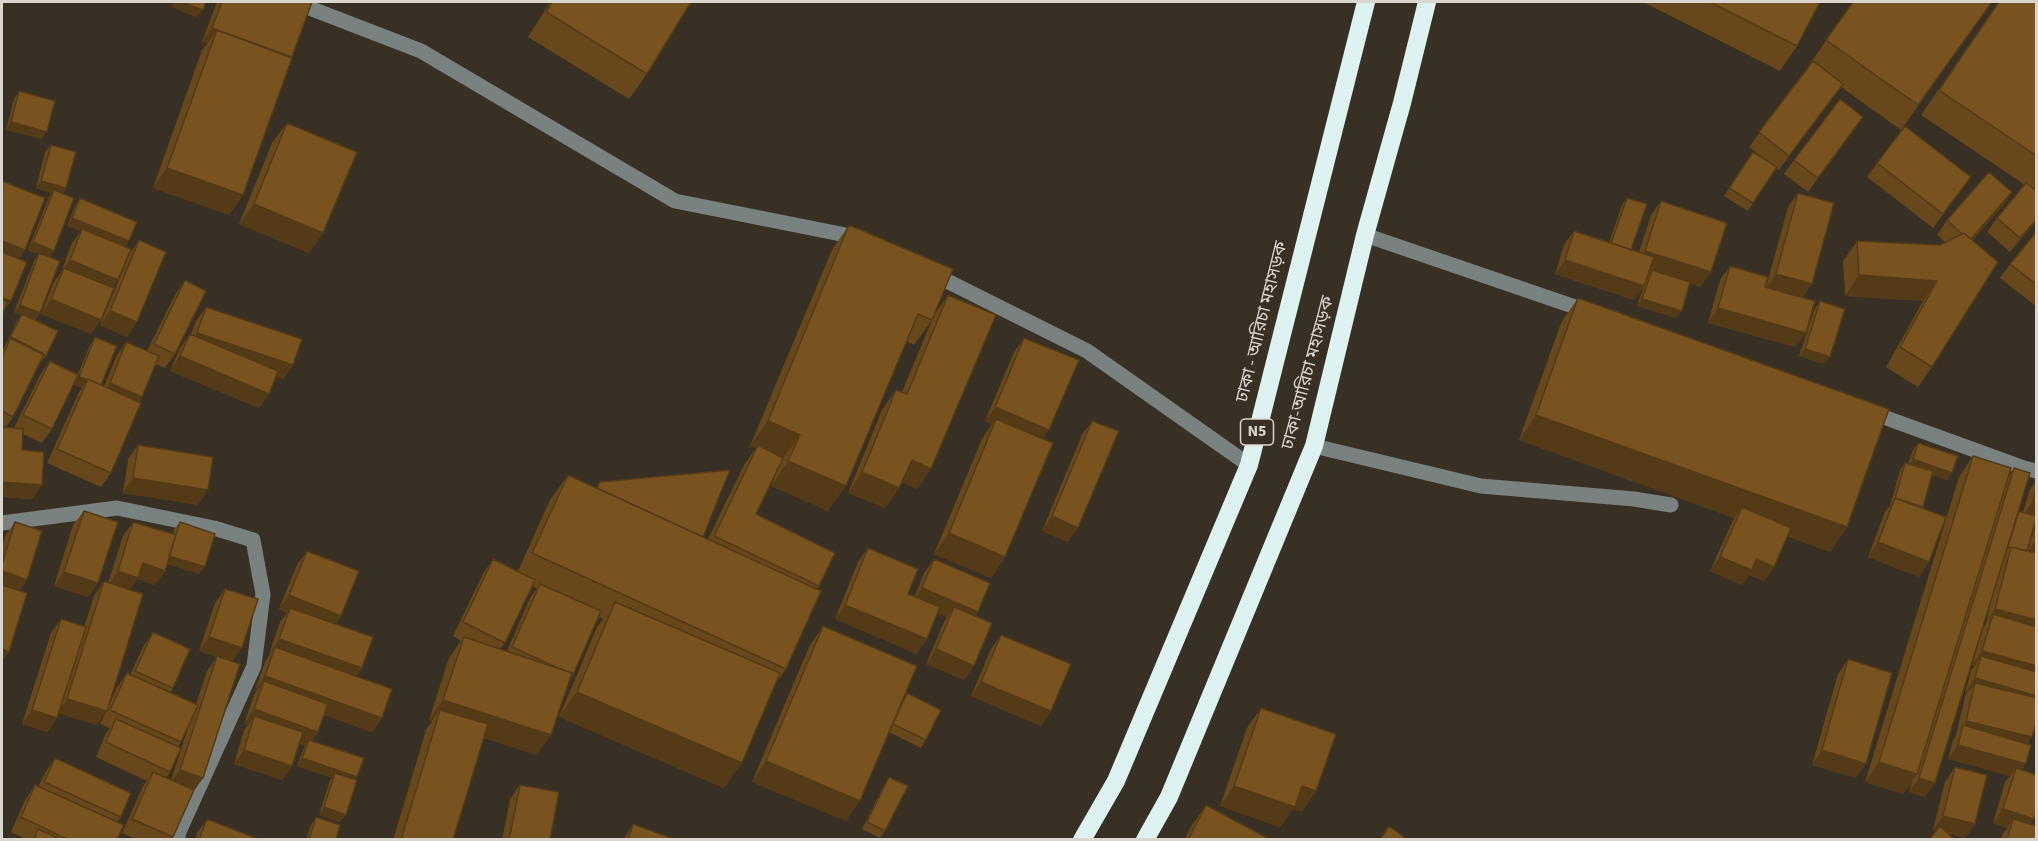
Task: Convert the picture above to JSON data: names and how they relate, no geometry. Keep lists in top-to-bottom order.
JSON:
{
  "streets": {
    "highway": ["ঢাকা - আরিচা মহাসড়ক", "ঢাকা-আরিচা মহাসড়ক", "N5"]
  }
}
